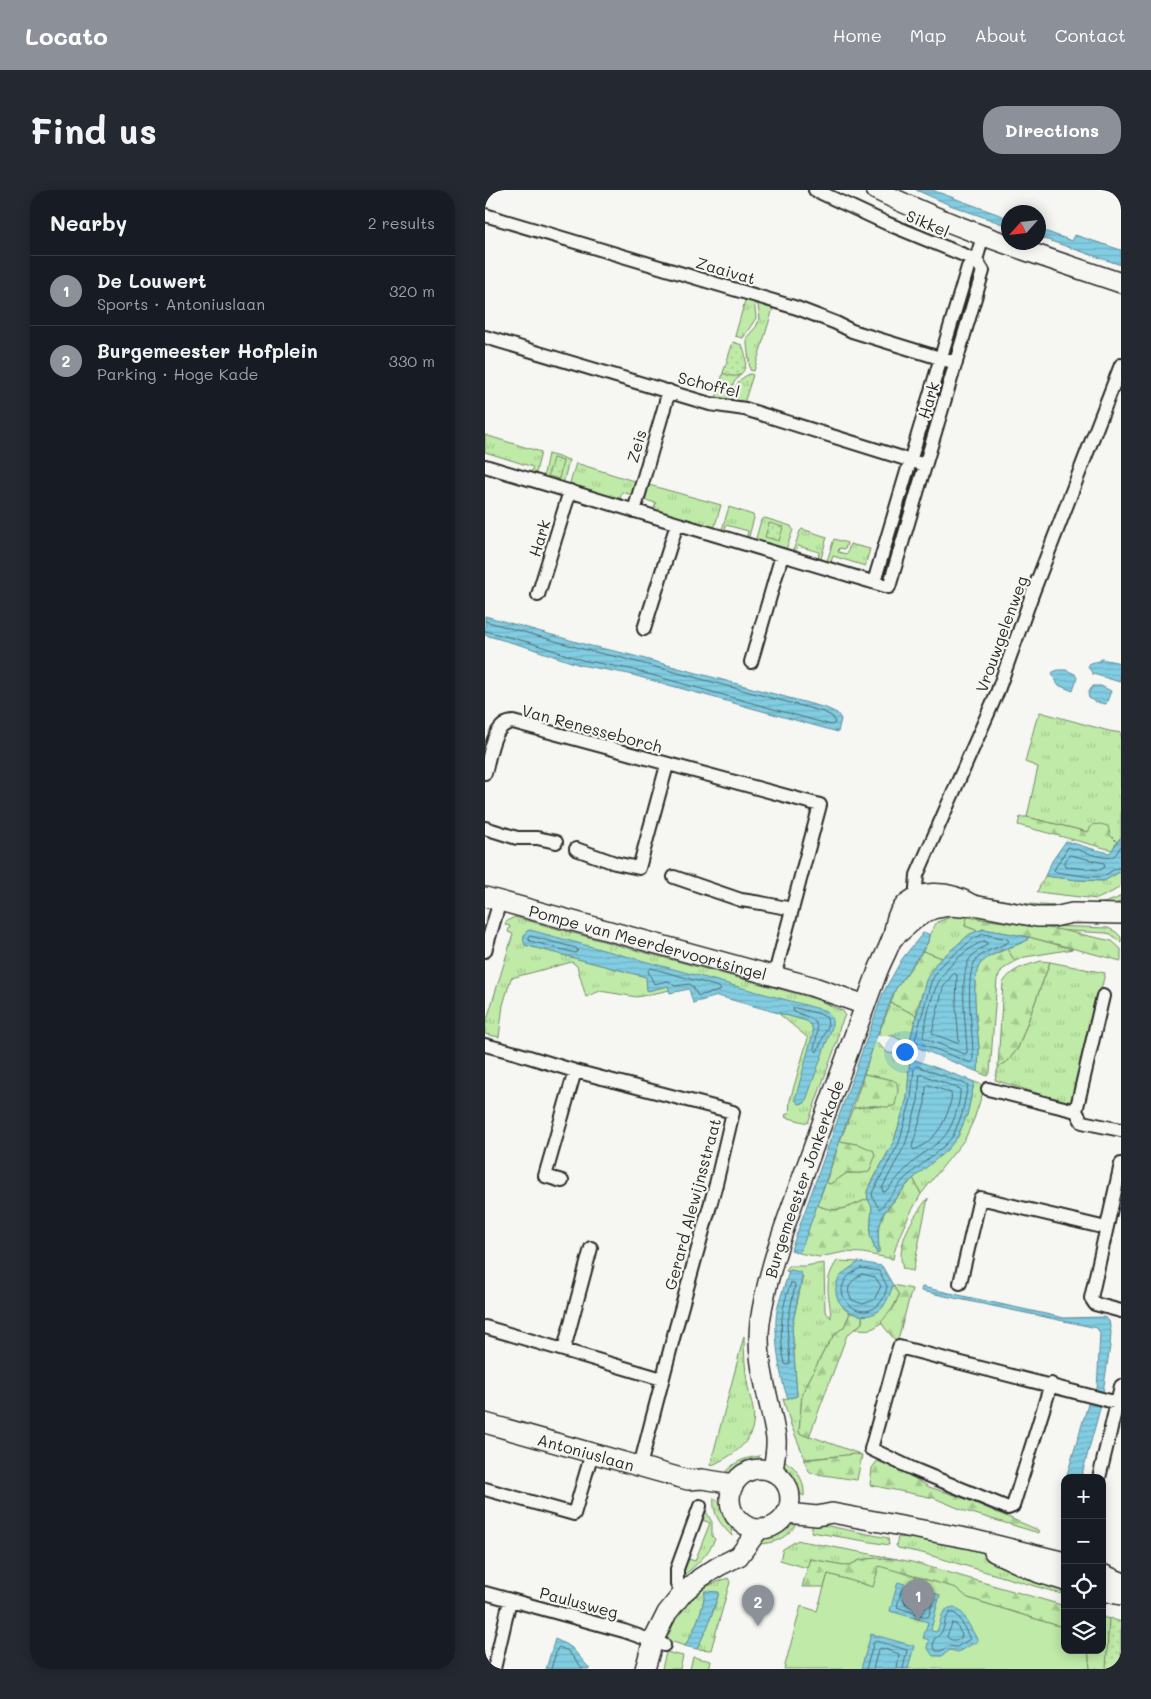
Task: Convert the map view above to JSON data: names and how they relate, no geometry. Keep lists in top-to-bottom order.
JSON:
{
  "streets": {
    "main road": ["Pompe van Meerdervoortsingel", "Burgemeester Jonkerkade", "Antoniuslaan"],
    "street": [
      "Sikkel",
      "Zaaivat",
      "Schoffel",
      "Hark",
      "Zeis",
      "Vrouwgelenweg",
      "Van Renesseborch",
      "Gerard Alewijnsstraat",
      "Paulusweg"
    ]
  },
  "crossings": [
    ["Sikkel", "Hark"],
    ["Zaaivat", "Hark"],
    ["Schoffel", "Hark"],
    ["Schoffel", "Zeis"],
    ["Hark", "Zeis"],
    ["Vrouwgelenweg", "Burgemeester Jonkerkade"],
    ["Van Renesseborch", "Pompe van Meerdervoortsingel"],
    ["Pompe van Meerdervoortsingel", "Burgemeester Jonkerkade"],
    ["Burgemeester Jonkerkade", "Antoniuslaan"],
    ["Gerard Alewijnsstraat", "Antoniuslaan"]
  ],
  "north": "bottom left",
  "page": {
    "header": "Locato",
    "nav": [
      "Home",
      "Map",
      "About",
      "Contact"
    ],
    "buttons": "Directions",
    "title": "Find us",
    "heading": ["Nearby", "2 results"],
    "list": [
      {
        "mark": "1",
        "name": "De Louwert",
        "note": "Sports · Antoniuslaan",
        "value": "320 m"
      },
      {
        "mark": "2",
        "name": "Burgemeester Hofplein",
        "note": "Parking · Hoge Kade",
        "value": "330 m"
      }
    ],
    "map_buttons": ["+", "−"],
    "pins": ["1", "2"]
  }
}
